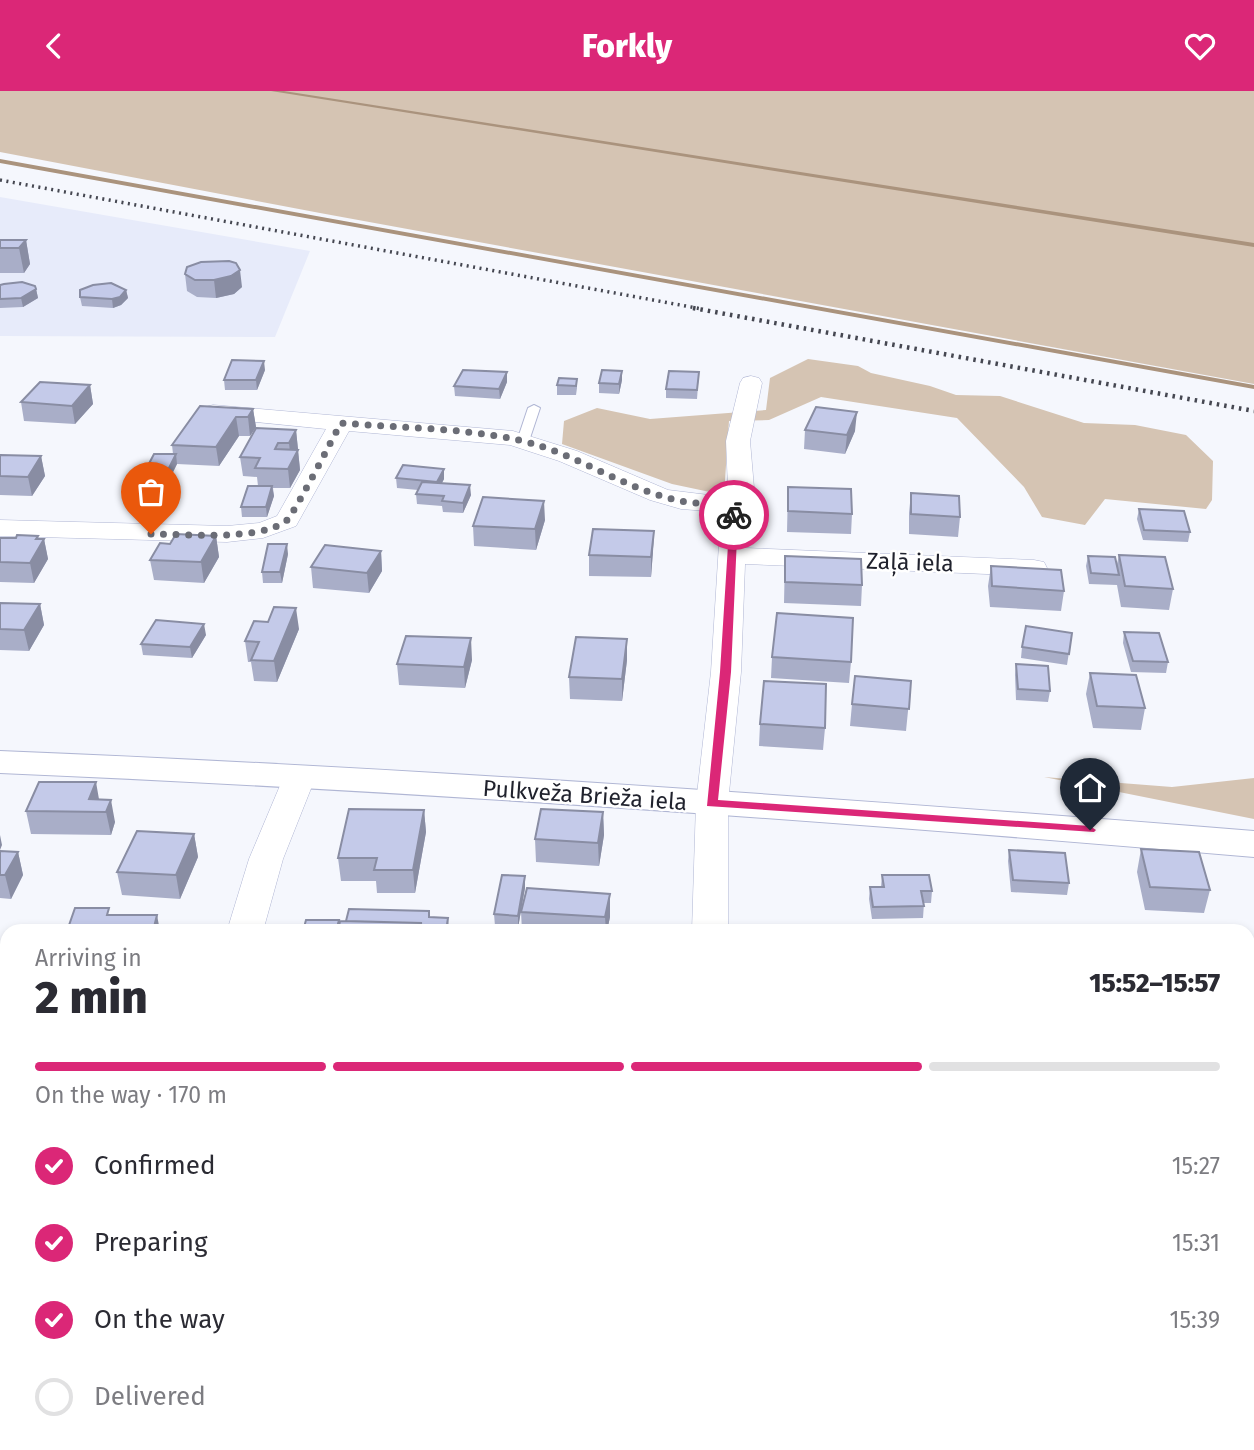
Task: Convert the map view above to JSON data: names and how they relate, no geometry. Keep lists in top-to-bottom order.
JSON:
{
  "streets": {
    "street": ["Zaļā iela", "Pulkveža Brieža iela"]
  },
  "page": {
    "header": "Forkly",
    "heading": ["2 min", "Arriving in", "15:52–15:57"],
    "bar": "On the way · 170 m",
    "list": [
      ["Confirmed", "15:27"],
      ["Preparing", "15:31"],
      ["On the way", "15:39"],
      "Delivered"
    ]
  }
}
